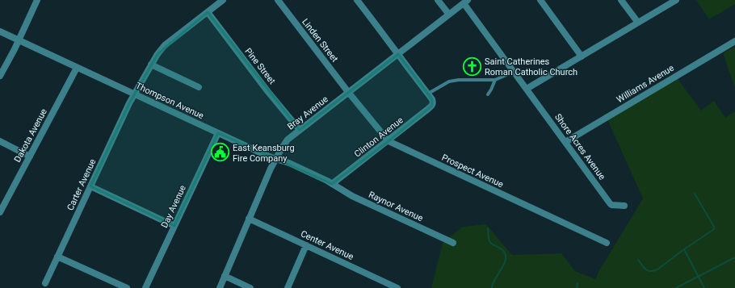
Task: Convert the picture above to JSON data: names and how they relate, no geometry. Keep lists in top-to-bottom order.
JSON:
{
  "streets": {
    "street": [
      "Linden Street",
      "Pine Street",
      "Williams Avenue",
      "Thompson Avenue",
      "Bray Avenue",
      "Dakota Avenue",
      "Clinton Avenue",
      "Shore Acres Avenue",
      "Prospect Avenue",
      "Carter Avenue",
      "Day Avenue",
      "Raynor Avenue",
      "Center Avenue"
    ]
  },
  "crossings": [
    ["Linden Street", "Bray Avenue"],
    ["Linden Street", "Prospect Avenue"],
    ["Pine Street", "Bray Avenue"],
    ["Pine Street", "Carter Avenue"],
    ["Williams Avenue", "Shore Acres Avenue"],
    ["Thompson Avenue", "Bray Avenue"],
    ["Thompson Avenue", "Dakota Avenue"],
    ["Thompson Avenue", "Clinton Avenue"],
    ["Thompson Avenue", "Carter Avenue"],
    ["Thompson Avenue", "Day Avenue"],
    ["Thompson Avenue", "Raynor Avenue"],
    ["Bray Avenue", "Shore Acres Avenue"],
    ["Bray Avenue", "Prospect Avenue"],
    ["Bray Avenue", "Center Avenue"],
    ["Clinton Avenue", "Prospect Avenue"],
    ["Clinton Avenue", "Raynor Avenue"]
  ],
  "places": {
    "church": ["Saint Catherines Roman Catholic Church"],
    "public building": ["East Keansburg Fire Company"]
  }
}
